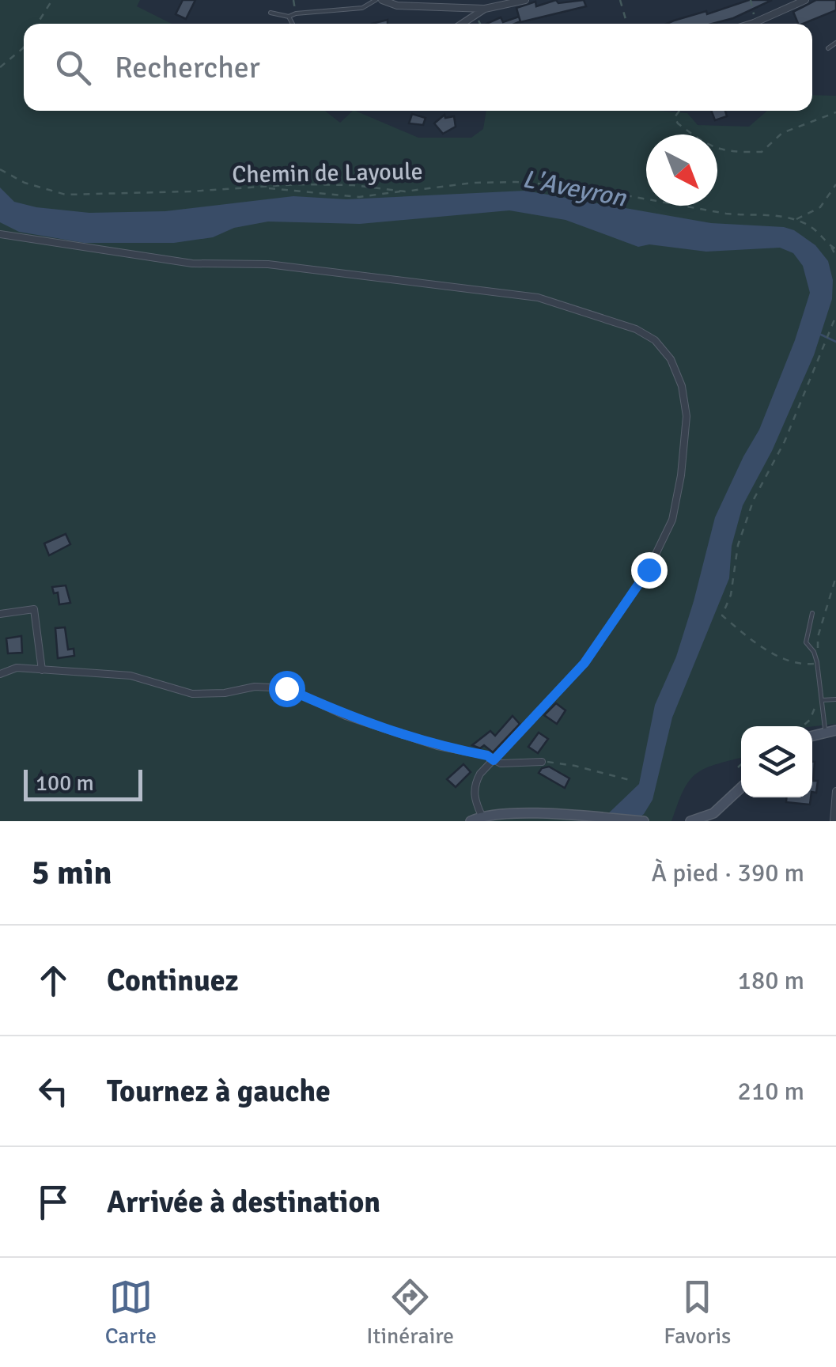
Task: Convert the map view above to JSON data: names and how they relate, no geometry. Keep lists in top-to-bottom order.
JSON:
{
  "streets": {
    "path": ["Chemin de Layoule"]
  },
  "water": ["L'Aveyron"],
  "scale_bar": "100 m",
  "north": "bottom right",
  "page": {
    "search": "Rechercher",
    "scale": "100 m",
    "heading": ["5 min", "À pied · 390 m"],
    "list": [
      ["Continuez", "180 m"],
      ["Tournez à gauche", "210 m"],
      "Arrivée à destination"
    ],
    "nav": ["Carte", "Itinéraire", "Favoris"]
  }
}
